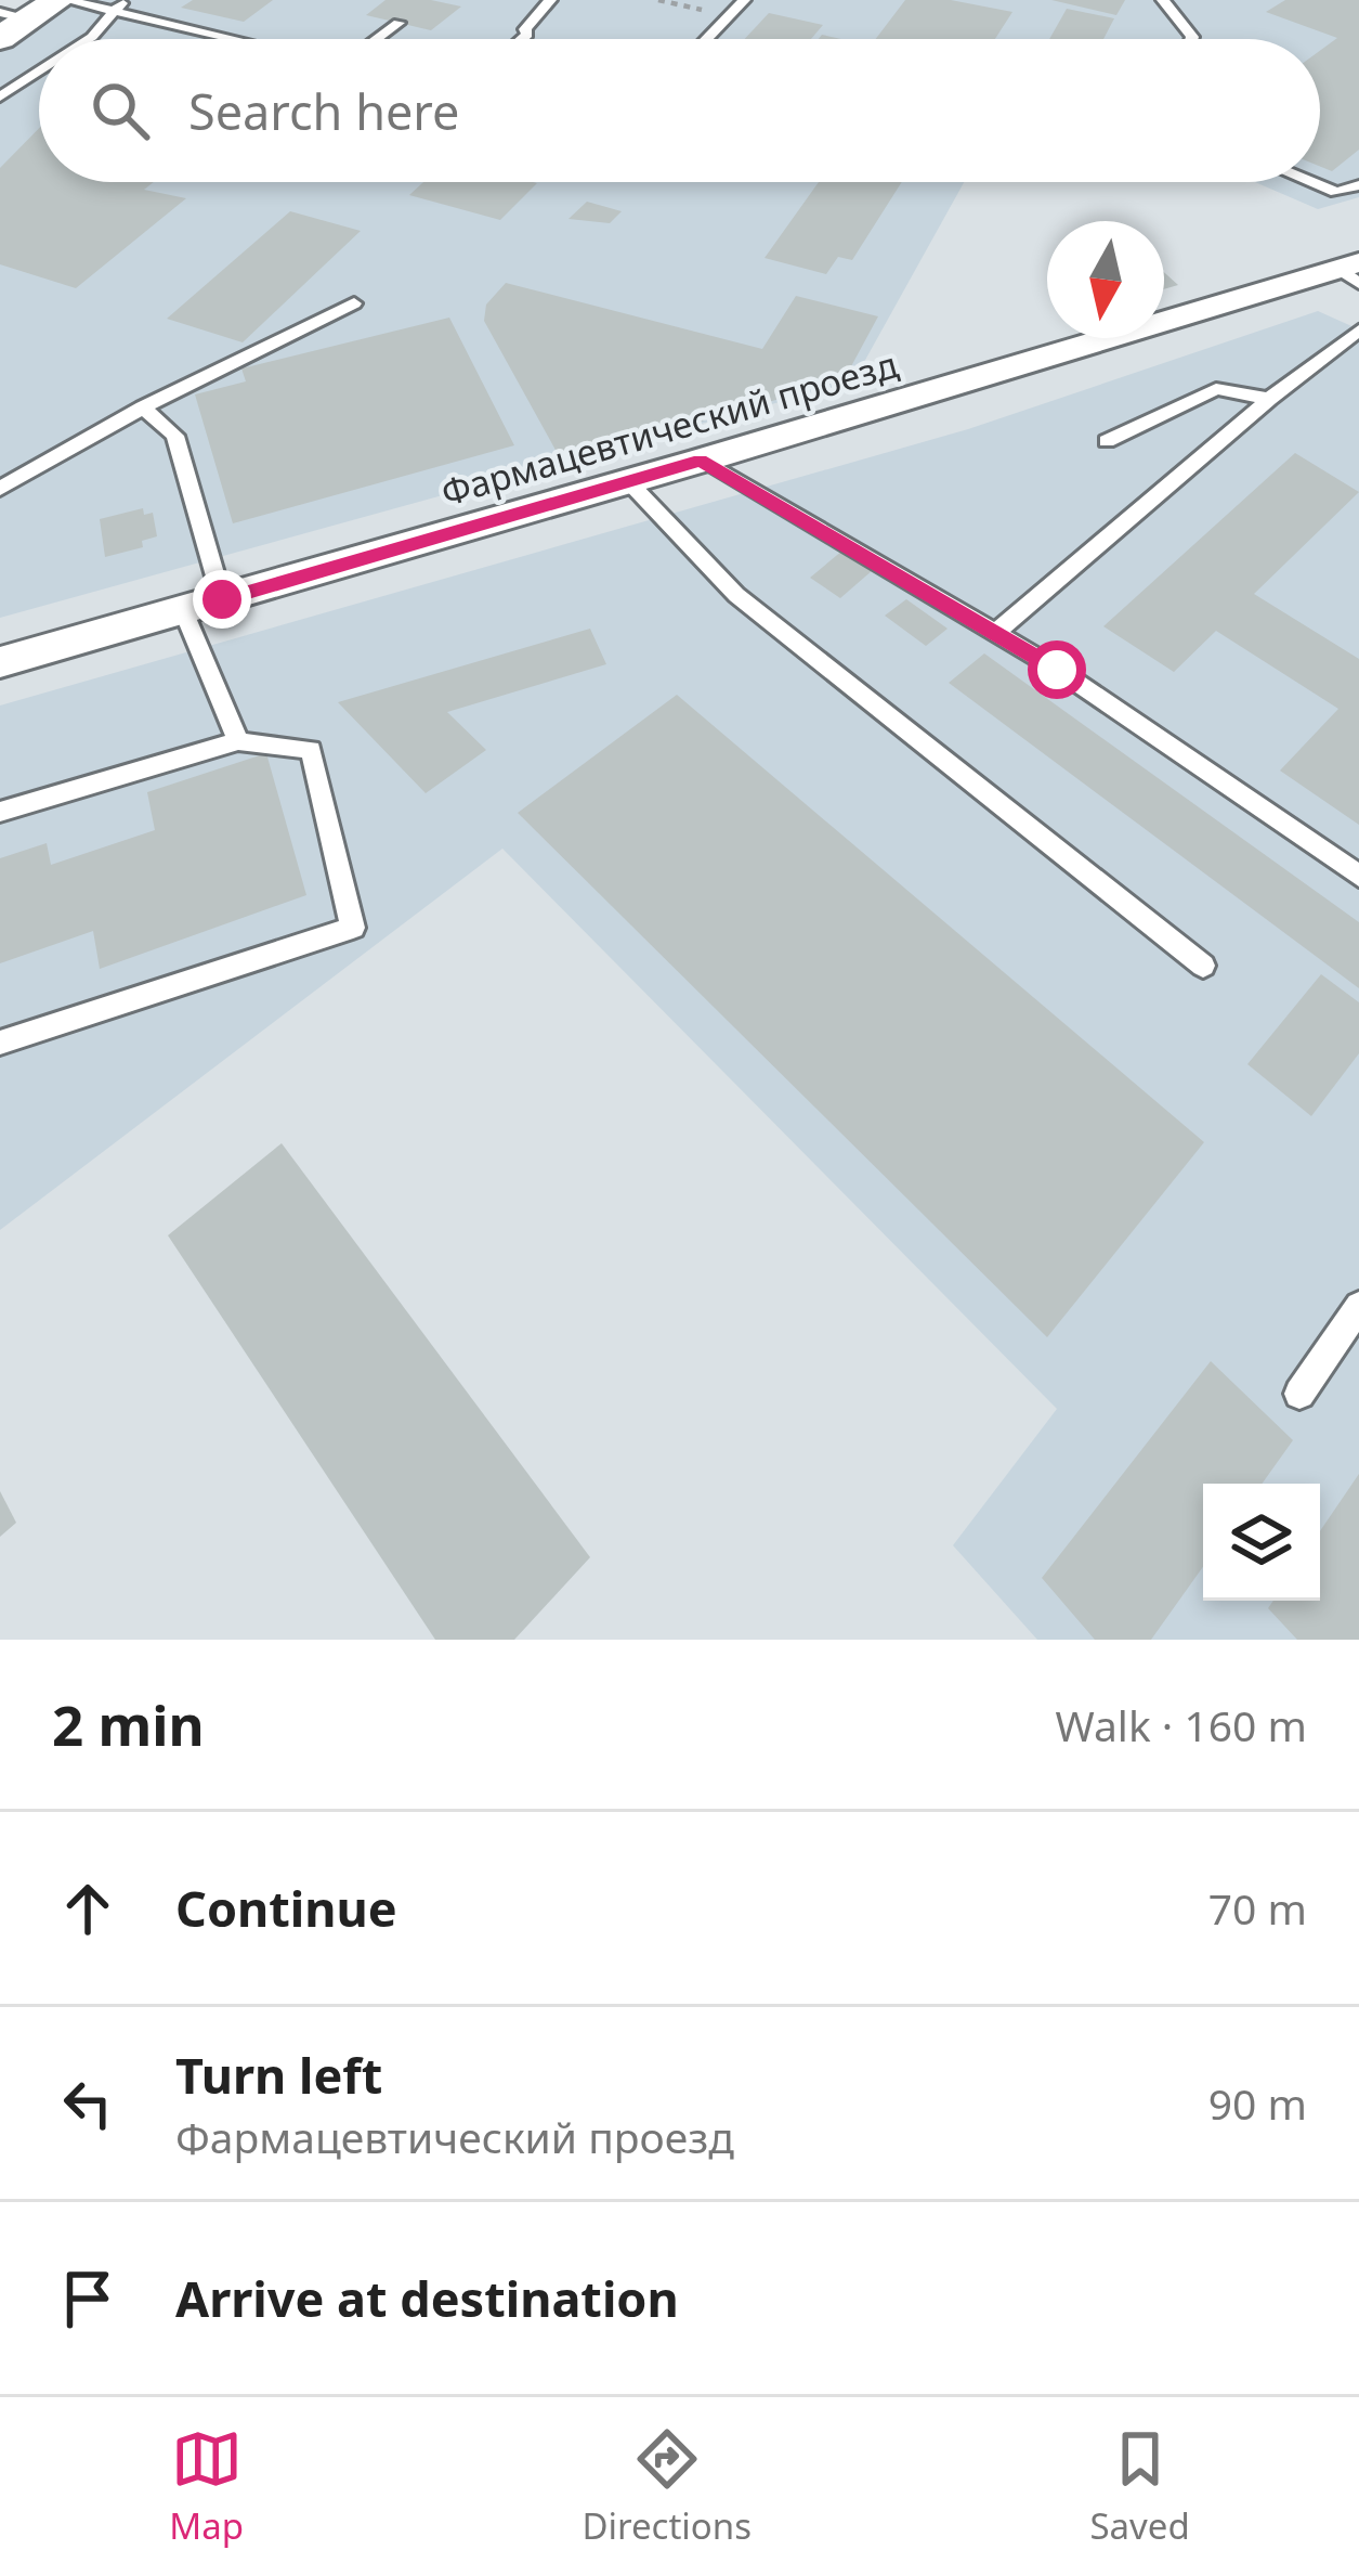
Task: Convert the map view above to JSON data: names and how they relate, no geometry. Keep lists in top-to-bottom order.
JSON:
{
  "streets": {
    "street": ["Фармацевтический проезд"]
  },
  "north": "bottom",
  "page": {
    "search": "Search here",
    "heading": ["2 min", "Walk · 160 m"],
    "list": [
      ["Continue", "70 m"],
      ["Turn left", "Фармацевтический проезд", "90 m"],
      "Arrive at destination"
    ],
    "nav": ["Map", "Directions", "Saved"]
  }
}
